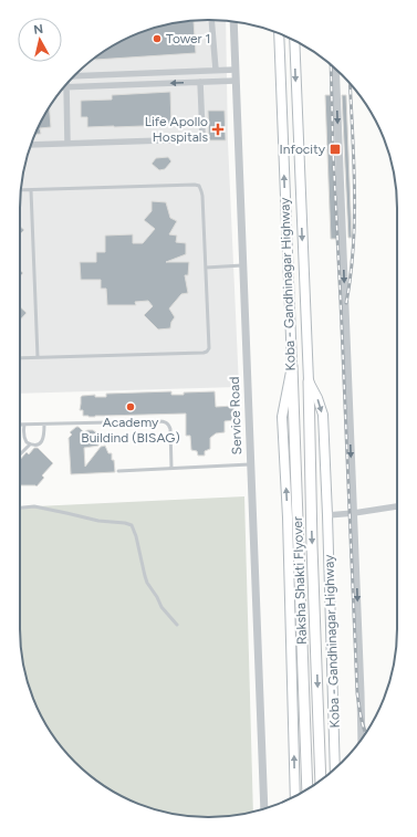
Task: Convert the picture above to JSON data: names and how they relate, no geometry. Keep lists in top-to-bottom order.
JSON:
{
  "streets": {
    "main road": ["Koba - Gandhinagar Highway", "Raksha Shakti Flyover"],
    "street": ["Service Road"]
  },
  "crossings": [
    ["Koba - Gandhinagar Highway", "Raksha Shakti Flyover"]
  ],
  "places": {
    "other": ["Tower 1", "Academy Buildind (BISAG)"],
    "health": ["Life Apollo Hospitals"],
    "transit": ["Infocity"]
  },
  "north": "top"
}
